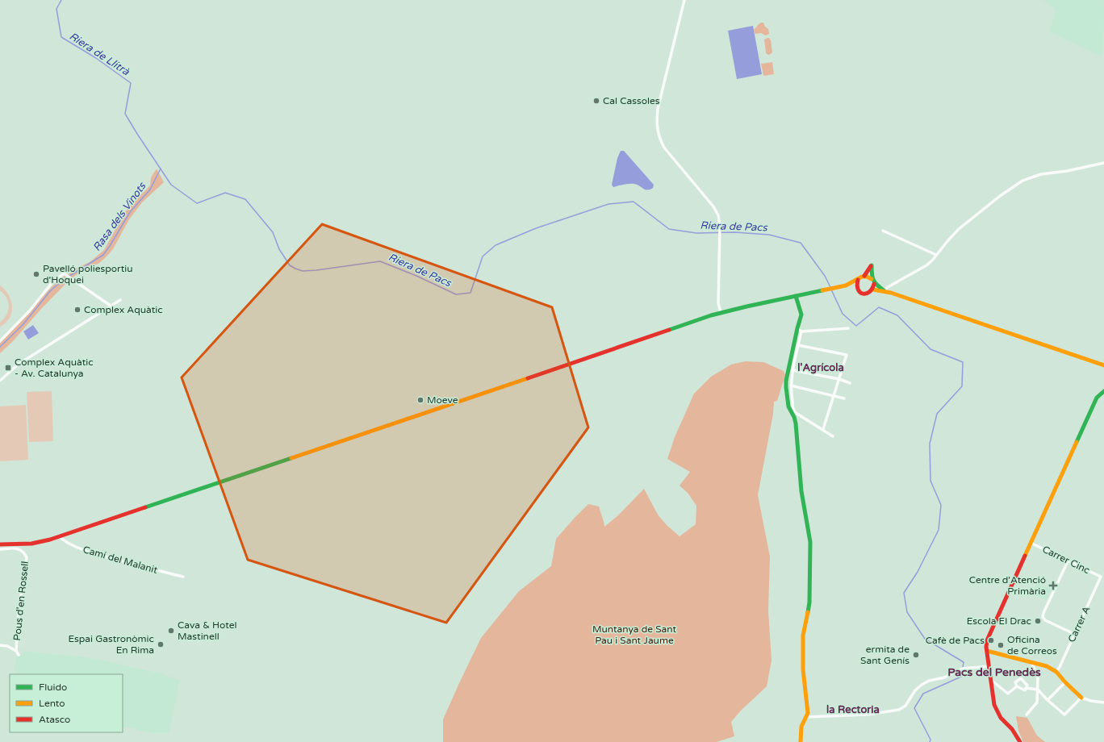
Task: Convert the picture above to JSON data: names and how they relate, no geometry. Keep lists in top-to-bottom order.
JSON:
{
  "streets": {
    "street": [
      "Camí del Malanit",
      "Carrer Cinc",
      "Pous d'en Rossell",
      "Carrer A"
    ]
  },
  "crossings": [
    ["Carrer Cinc", "Carrer A"]
  ],
  "districts": ["l'Agrícola", "Pacs del Penedès", "la Rectoria"],
  "water": ["Riera de Llitrà", "Rasa dels Vinots", "Riera de Pacs"],
  "parks": ["Muntanya de Sant Pau i Sant Jaume"],
  "places": {
    "other": [
      "Cal Cassoles",
      "Pavelló poliesportiu d'Hoquei",
      "Complex Aquàtic",
      "Moeve",
      "Escola El Drac",
      "Cava & Hotel Mastinell",
      "Cafè de Pacs",
      "Espai Gastronòmic En Rima",
      "Oficina de Correos",
      "ermita de Sant Genís"
    ],
    "transit": ["Complex Aquàtic - Av. Catalunya"],
    "health": ["Centre d'Atenció Primària"]
  },
  "legend": ["Fluido", "Lento", "Atasco"]
}
